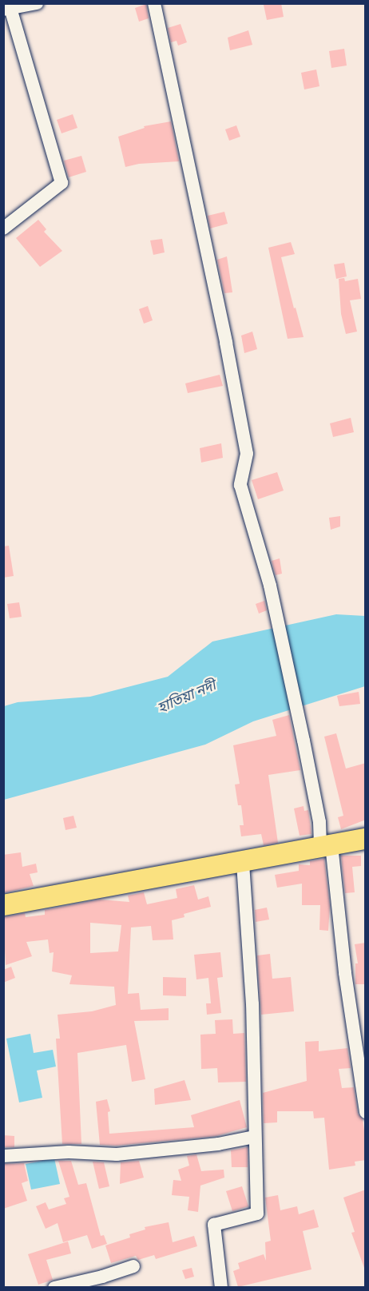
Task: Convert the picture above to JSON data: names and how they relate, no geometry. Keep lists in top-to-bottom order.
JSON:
{
  "water": ["হাতিয়া নদী"]
}
